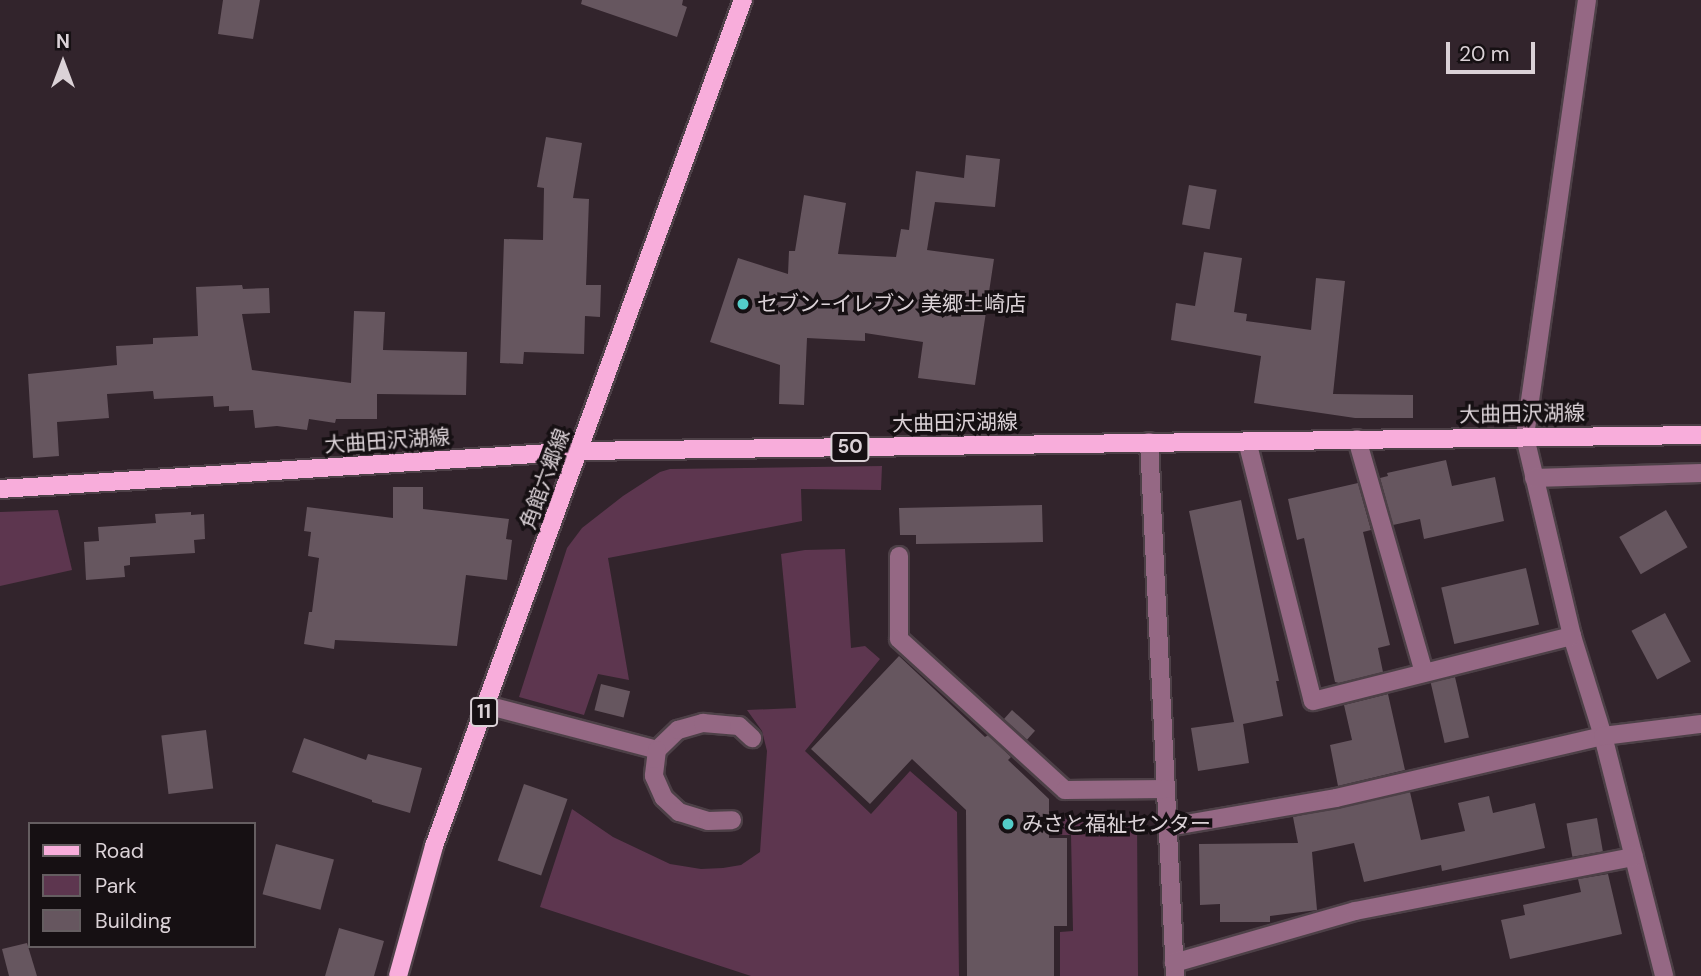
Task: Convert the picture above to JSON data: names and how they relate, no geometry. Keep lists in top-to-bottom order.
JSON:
{
  "streets": {
    "main road": [
      "大曲田沢湖線",
      "50",
      "角館六郷線",
      "11"
    ]
  },
  "crossings": [
    ["大曲田沢湖線", "角館六郷線"]
  ],
  "places": ["セブン-イレブン 美郷土崎店", "みさと福祉センター"],
  "legend": ["Road", "Park", "Building"],
  "scale_bar": "20 m",
  "north": "top"
}
